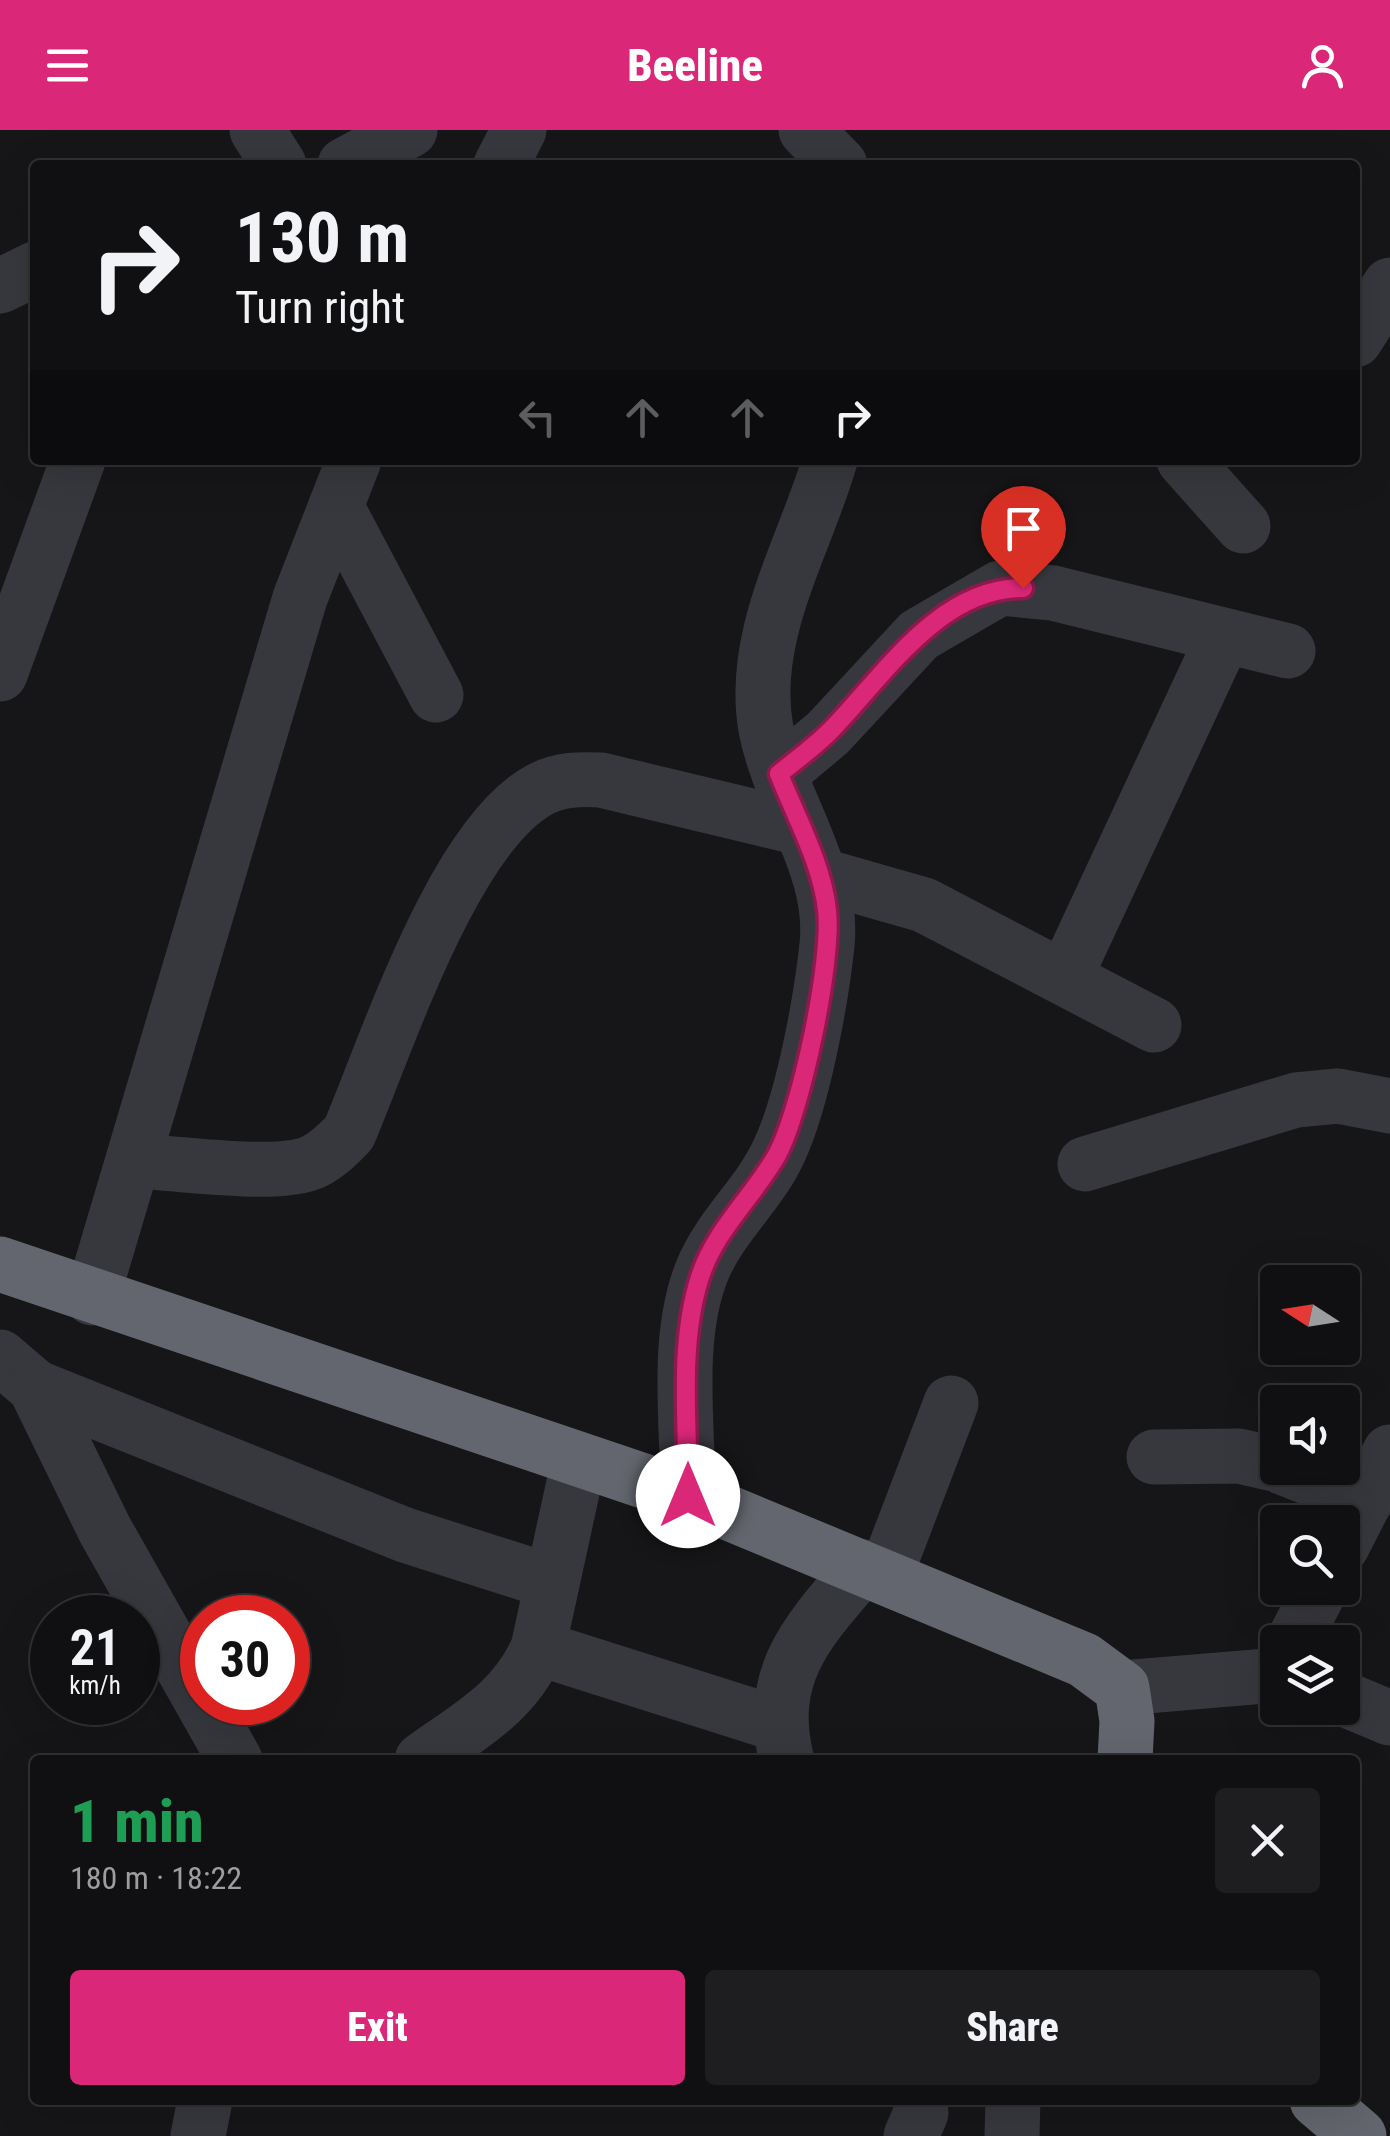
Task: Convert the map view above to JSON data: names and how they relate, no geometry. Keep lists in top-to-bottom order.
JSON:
{
  "north": "left",
  "page": {
    "header": "Beeline",
    "turn": ["130 m", "Turn right"],
    "speed": "21 km/h",
    "limit": "30",
    "heading": ["1 min", "180 m · 18:22"],
    "buttons": ["Exit", "Share"]
  }
}
